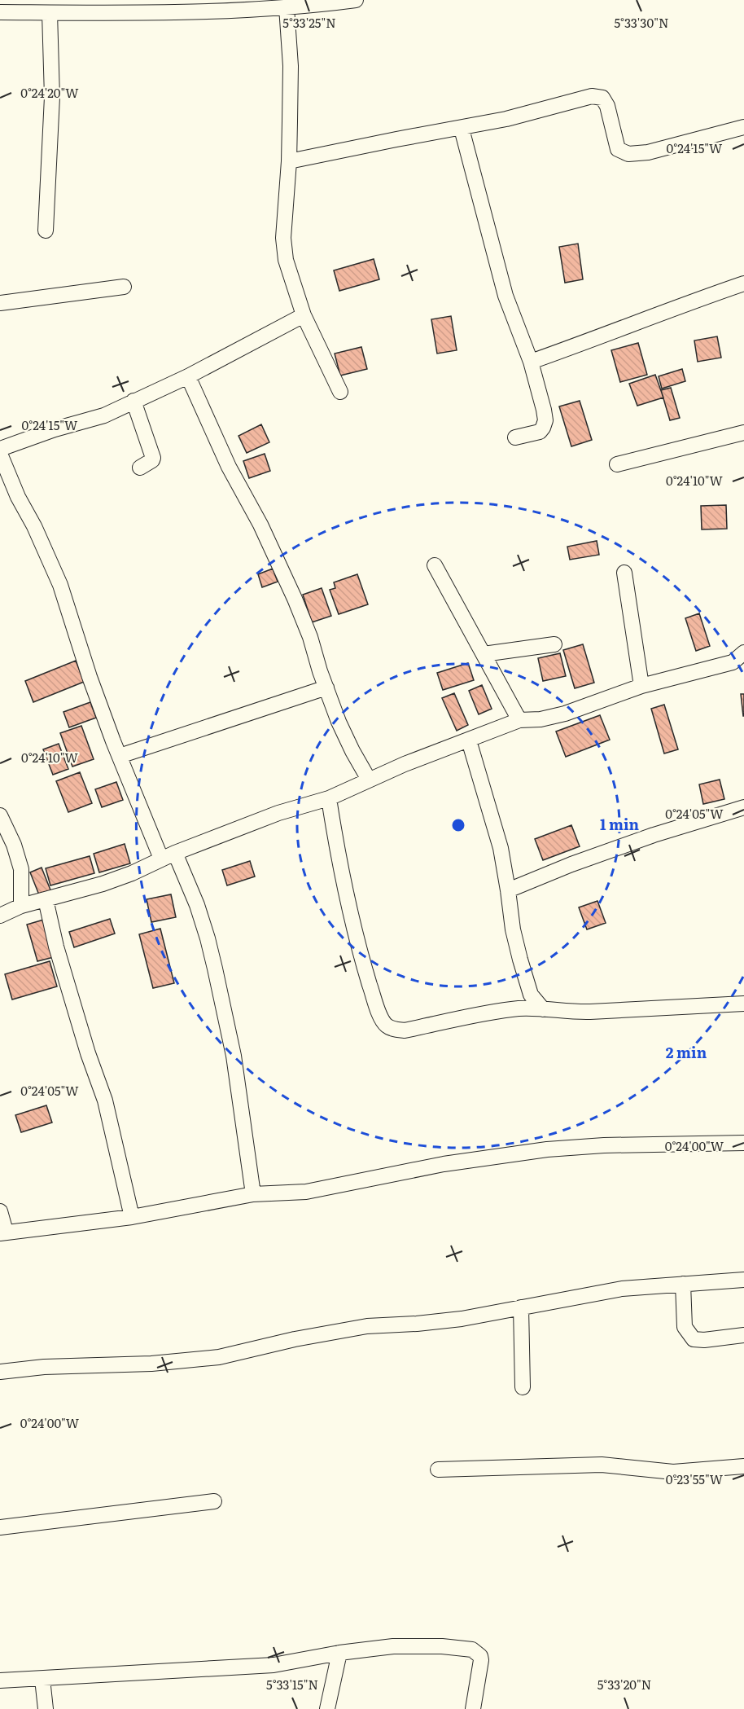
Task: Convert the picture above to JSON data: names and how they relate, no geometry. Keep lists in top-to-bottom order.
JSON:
{
  "coordinates": [
    "5°33'30\"N",
    "5°33'25\"N",
    "0°24'20\"W",
    "0°24'15\"W",
    "0°24'10\"W",
    "0°24'05\"W",
    "0°24'00\"W",
    "0°23'55\"W",
    "5°33'15\"N",
    "5°33'20\"N"
  ],
  "rings": ["1 min", "2 min"]
}
